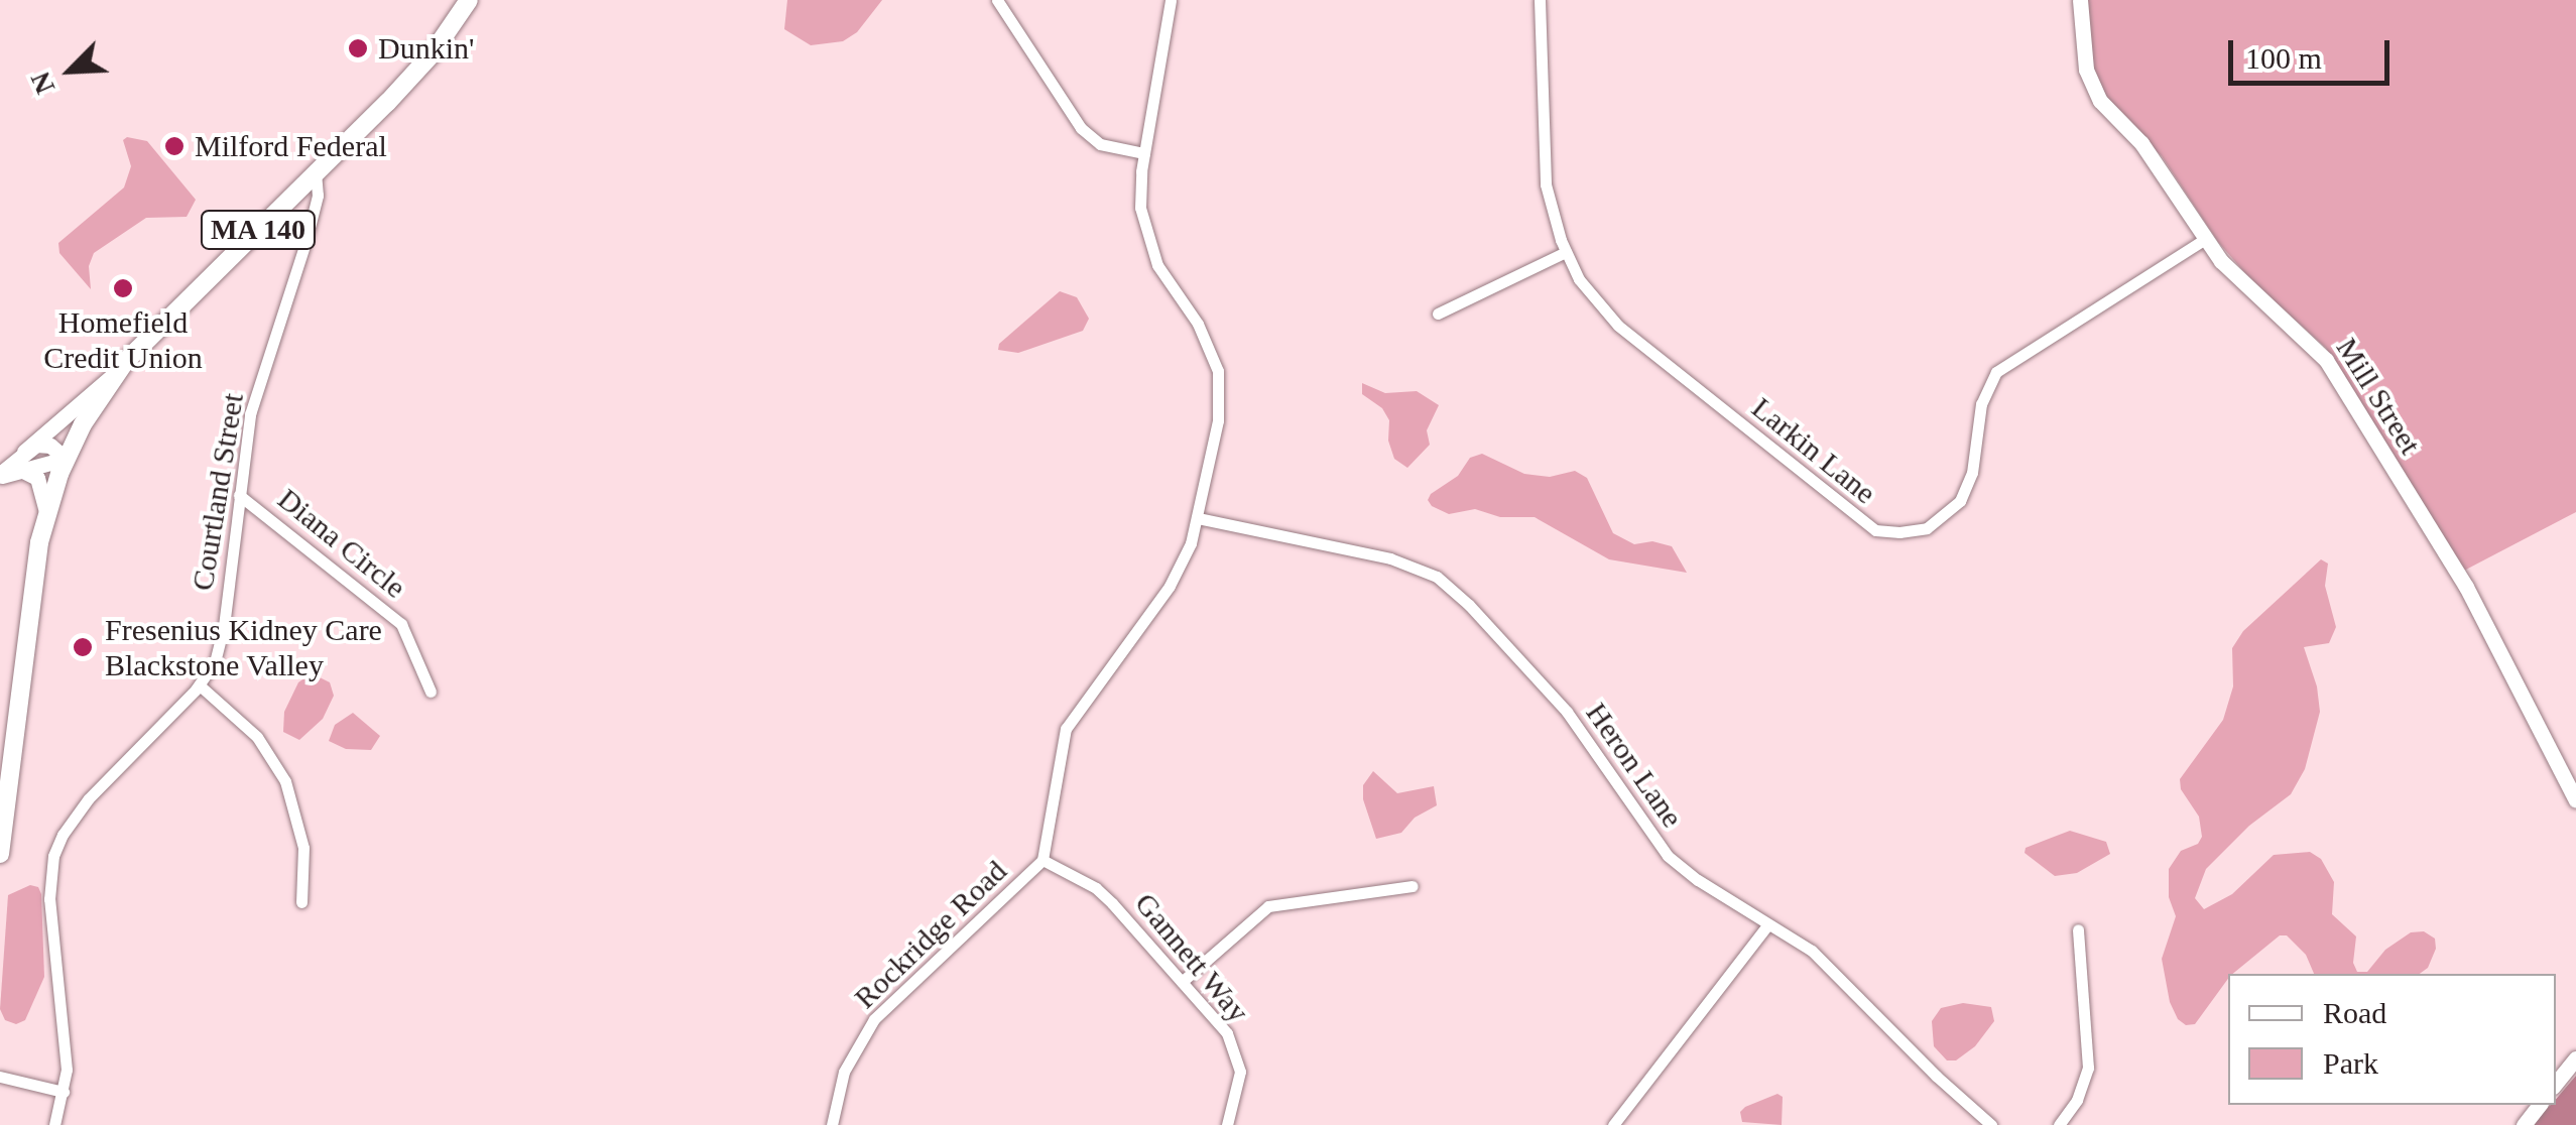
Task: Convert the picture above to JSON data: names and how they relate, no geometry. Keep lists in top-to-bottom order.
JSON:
{
  "streets": {
    "main road": ["MA 140"],
    "street": [
      "Mill Street",
      "Larkin Lane",
      "Courtland Street",
      "Diana Circle",
      "Heron Lane",
      "Rockridge Road",
      "Gannett Way"
    ]
  },
  "crossings": [
    ["MA 140", "Courtland Street"],
    ["Mill Street", "Larkin Lane"],
    ["Courtland Street", "Diana Circle"],
    ["Heron Lane", "Rockridge Road"],
    ["Rockridge Road", "Gannett Way"]
  ],
  "places": [
    "Dunkin'",
    "Milford Federal",
    "Homefield Credit Union",
    "Fresenius Kidney Care Blackstone Valley"
  ],
  "legend": ["Road", "Park"],
  "scale_bar": "100 m",
  "north": "bottom left"
}
